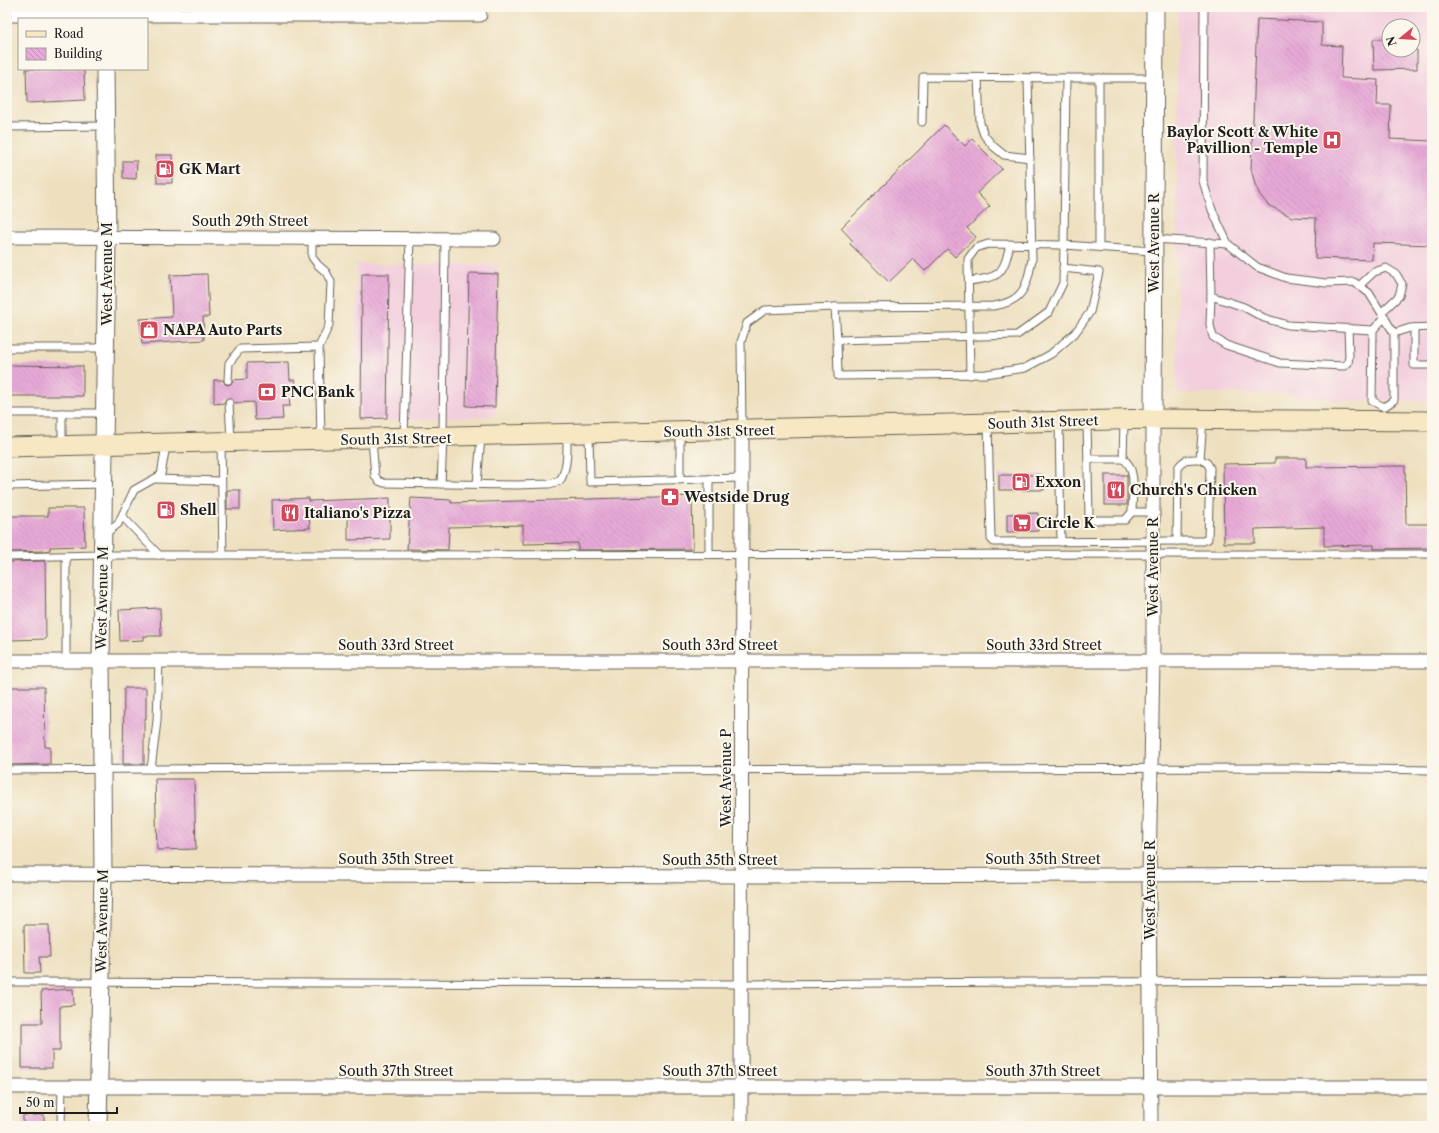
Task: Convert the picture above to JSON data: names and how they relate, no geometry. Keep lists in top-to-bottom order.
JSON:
{
  "streets": {
    "main road": ["South 31st Street"],
    "street": [
      "South 29th Street",
      "West Avenue R",
      "West Avenue M",
      "South 33rd Street",
      "West Avenue P",
      "South 35th Street",
      "South 37th Street"
    ]
  },
  "crossings": [
    ["South 29th Street", "West Avenue M"],
    ["West Avenue R", "South 31st Street"],
    ["West Avenue R", "South 33rd Street"],
    ["West Avenue R", "South 35th Street"],
    ["West Avenue R", "South 37th Street"],
    ["West Avenue M", "South 31st Street"],
    ["West Avenue M", "South 33rd Street"],
    ["West Avenue M", "South 35th Street"],
    ["West Avenue M", "South 37th Street"],
    ["South 31st Street", "West Avenue P"],
    ["South 33rd Street", "West Avenue P"],
    ["West Avenue P", "South 35th Street"],
    ["West Avenue P", "South 37th Street"]
  ],
  "places": {
    "hospital": ["Baylor Scott & White Pavillion - Temple"],
    "fuel station": ["GK Mart", "Exxon", "Shell"],
    "shop": ["NAPA Auto Parts"],
    "bank": ["PNC Bank"],
    "restaurant": ["Church's Chicken", "Italiano's Pizza"],
    "pharmacy": ["Westside Drug"],
    "supermarket": ["Circle K"]
  },
  "legend": ["Road", "Building"],
  "scale_bar": "50 m",
  "north": "left"
}
